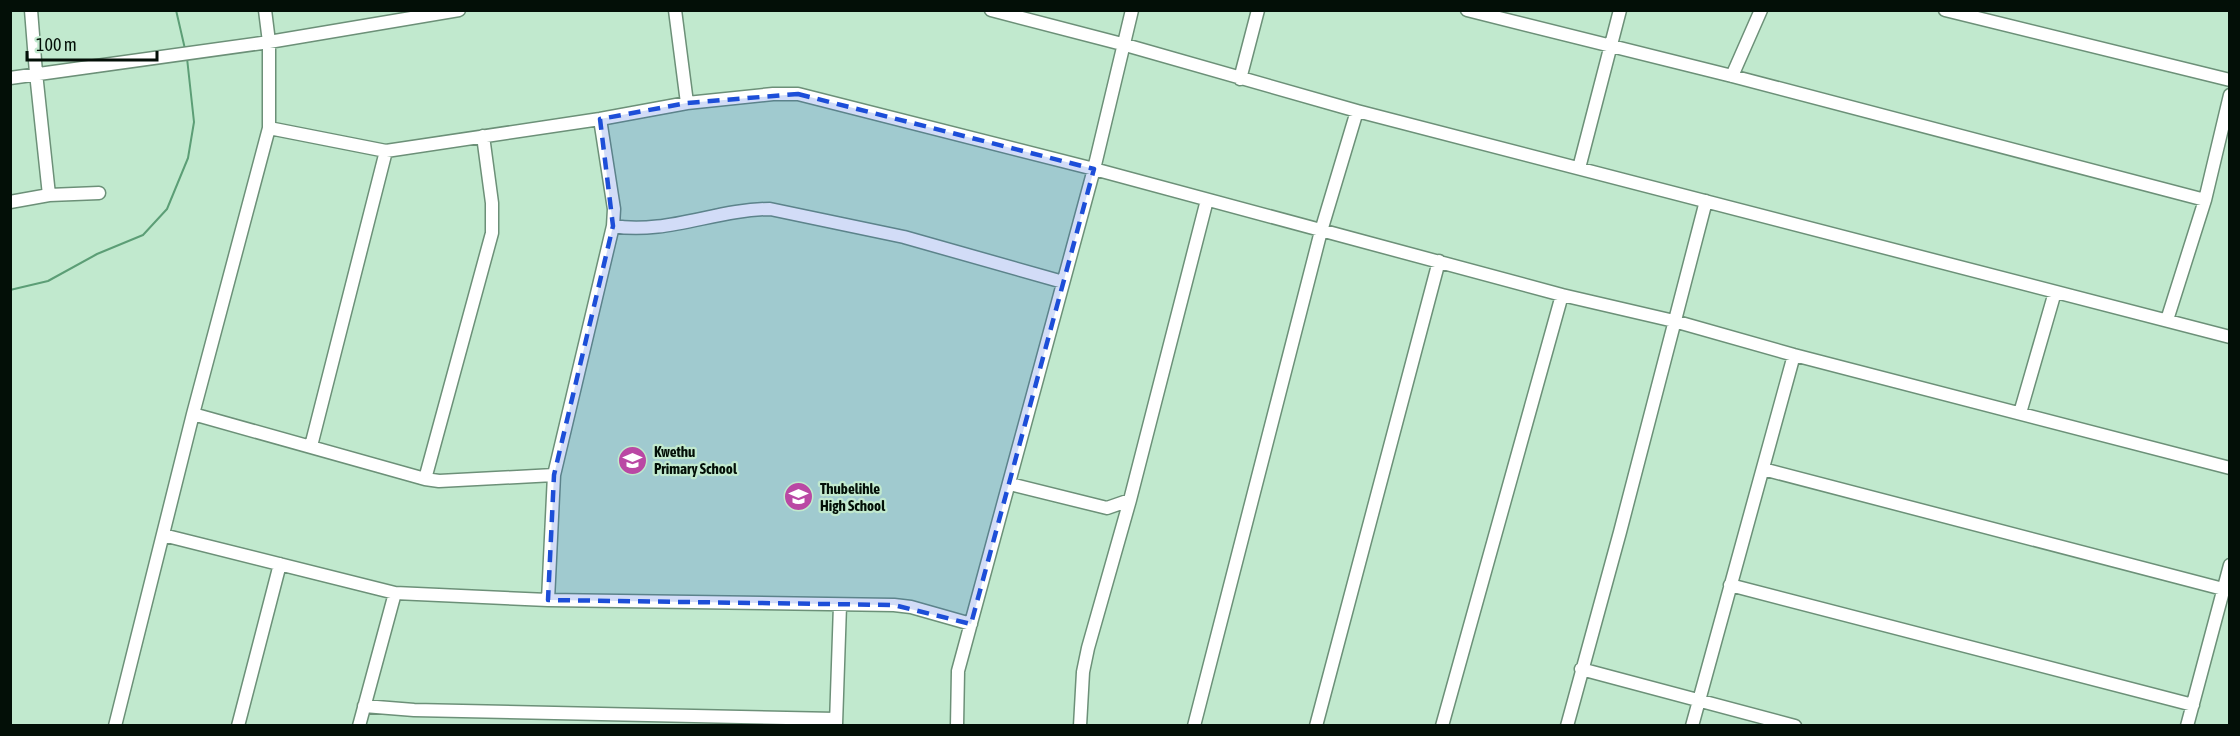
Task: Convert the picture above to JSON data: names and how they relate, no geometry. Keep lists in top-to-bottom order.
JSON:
{
  "places": {
    "school or university": ["Kwethu Primary School", "Thubelihle High School"]
  },
  "scale_bar": "100 m"
}
